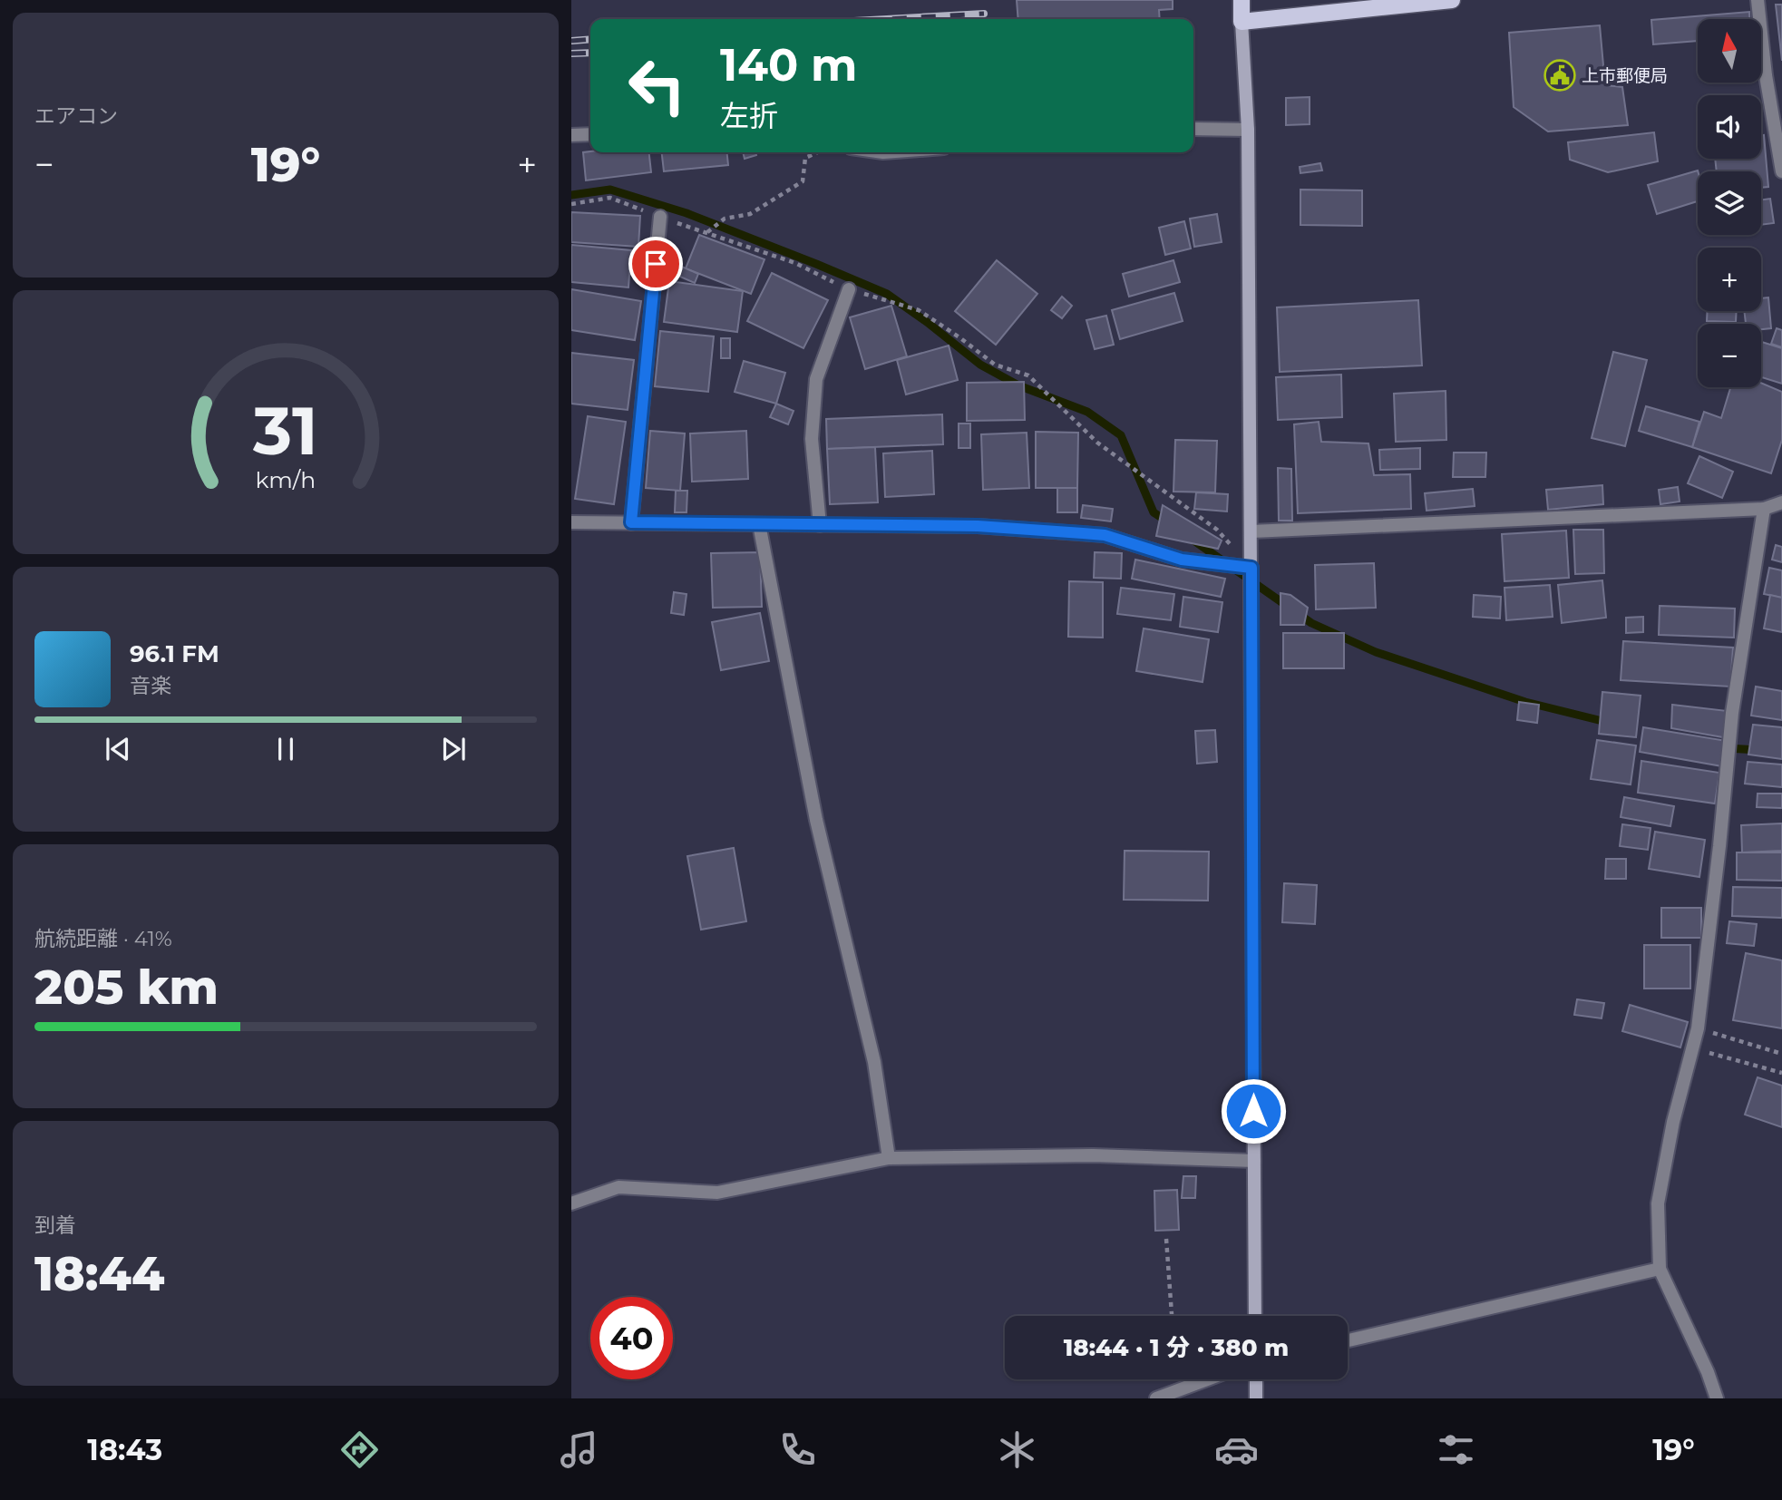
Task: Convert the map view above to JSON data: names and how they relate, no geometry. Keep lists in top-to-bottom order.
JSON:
{
  "places": {
    "public building": ["上市郵便局"]
  },
  "north": "top",
  "page": {
    "tile": [
      "エアコン",
      ["航続距離 · 41%", "205 km"],
      ["到着", "18:44"]
    ],
    "map_buttons": ["+", "−"],
    "turn": ["140 m", "左折"],
    "heat": ["−", "19°", "+"],
    "song": ["96.1 FM", "音楽"],
    "limit": "40",
    "trip": "18:44 · 1 分 · 380 m",
    "tabs": ["18:43", "19°"],
    "gauge": ["31", "km/h"]
  }
}
